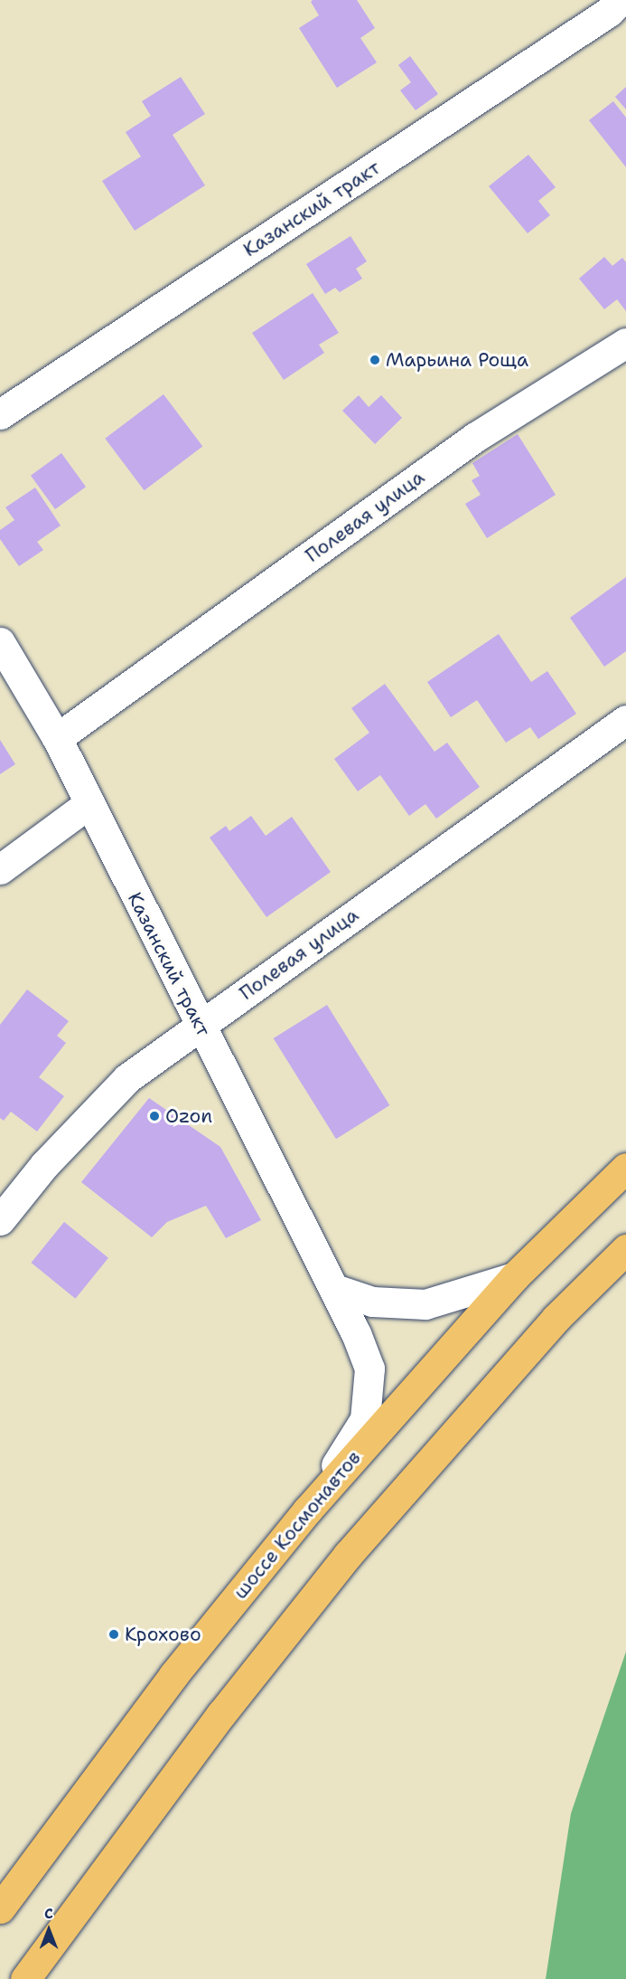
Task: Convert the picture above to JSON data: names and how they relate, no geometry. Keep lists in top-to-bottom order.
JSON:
{
  "streets": {
    "main road": ["шоссе Космонавтов"],
    "street": ["Казанский тракт", "Полевая улица"]
  },
  "crossings": [
    ["Казанский тракт", "Полевая улица"],
    ["Казанский тракт", "шоссе Космонавтов"]
  ],
  "places": ["Марьина Роща", "Ozon", "Крохово"],
  "north": "top"
}
